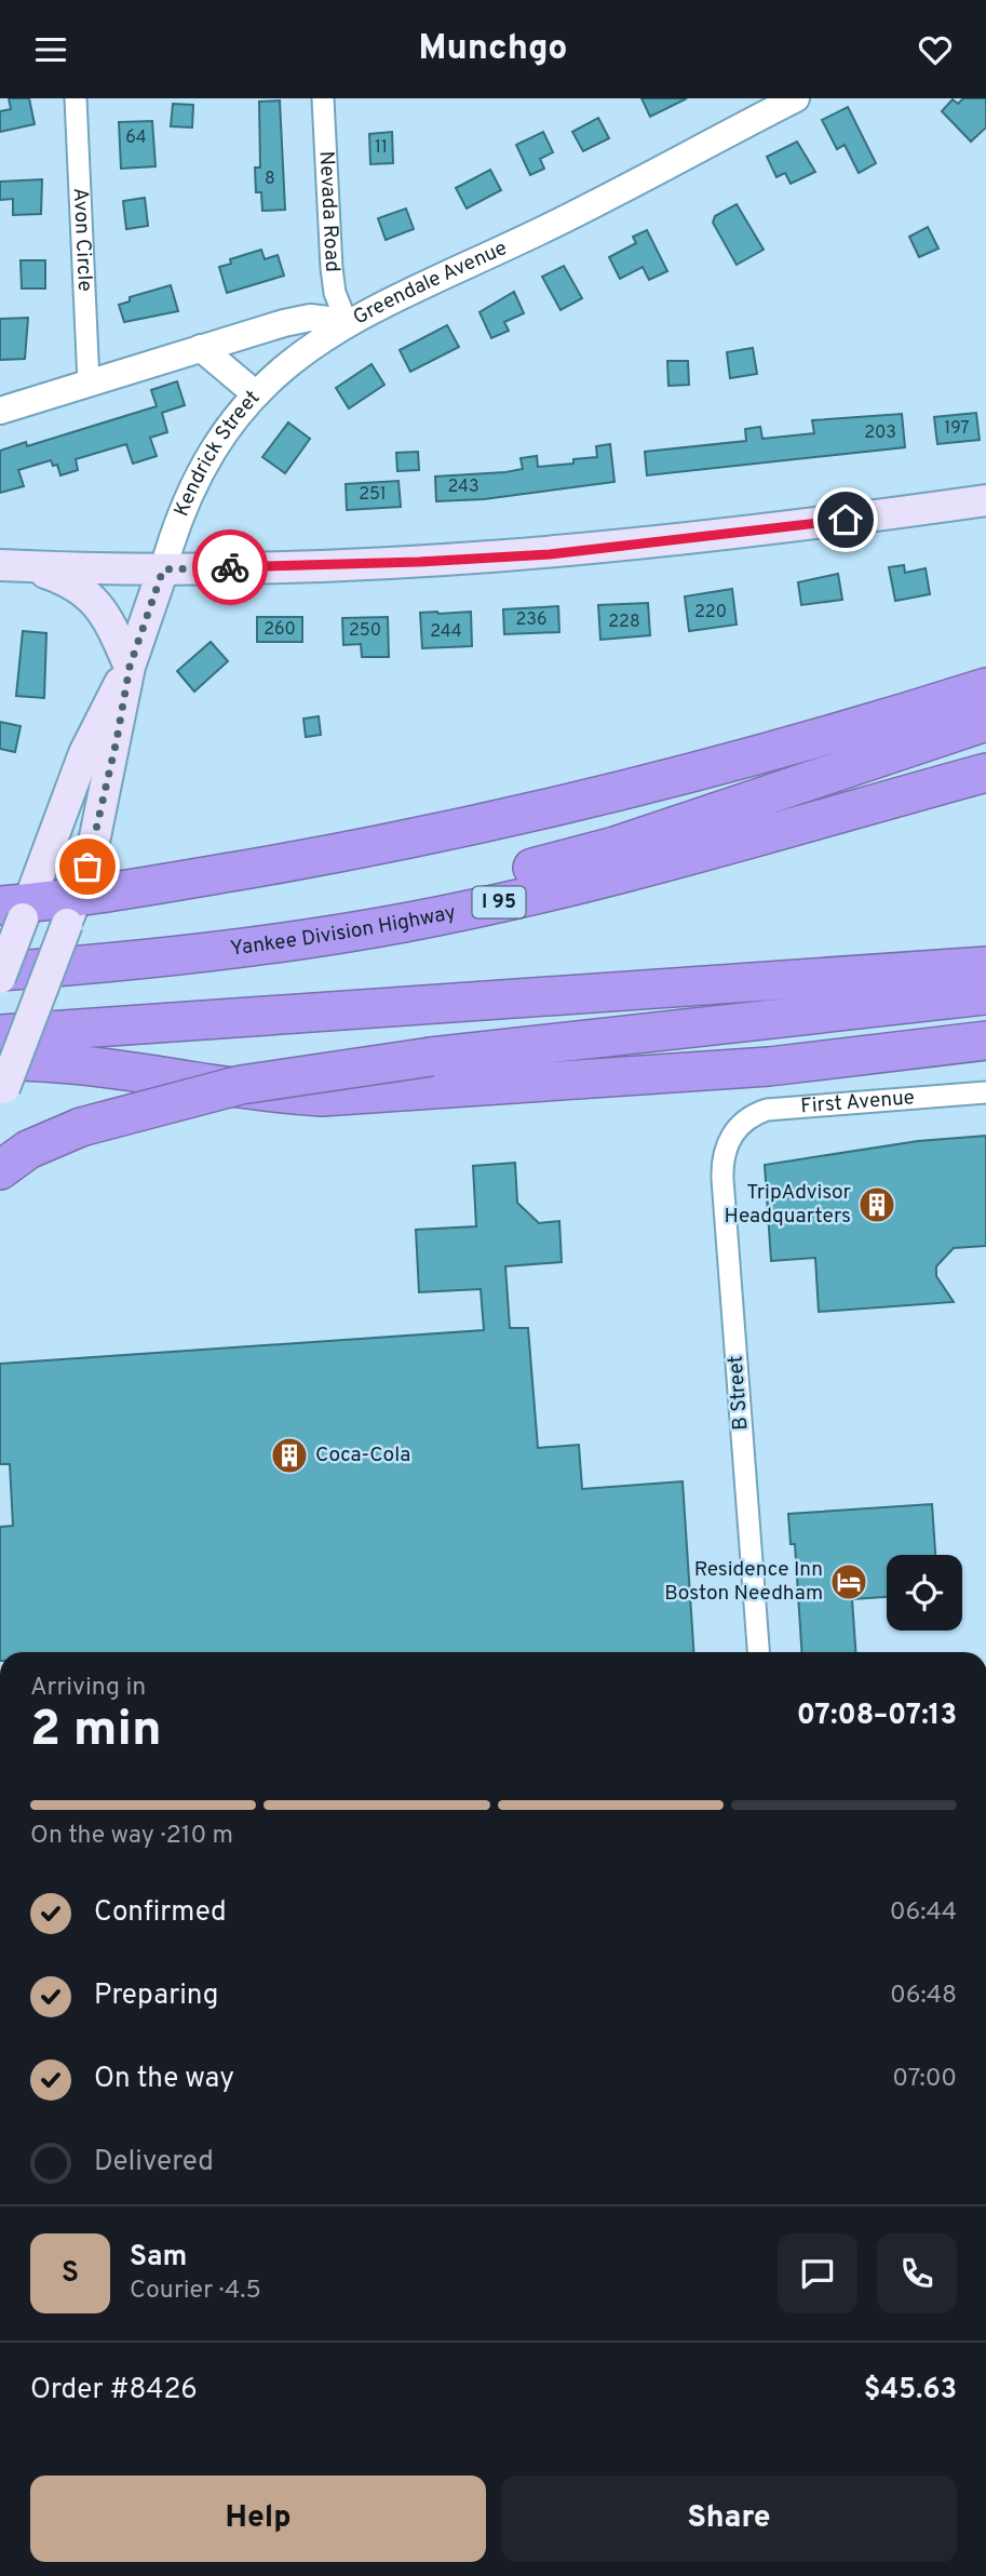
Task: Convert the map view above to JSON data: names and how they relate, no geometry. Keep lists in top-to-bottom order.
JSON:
{
  "streets": {
    "highway": ["I 95", "Yankee Division Highway"],
    "main road": ["Kendrick Street"],
    "street": [
      "Nevada Road",
      "Avon Circle",
      "Greendale Avenue",
      "First Avenue",
      "B Street"
    ]
  },
  "crossings": [
    ["Nevada Road", "Greendale Avenue"],
    ["Nevada Road", "Kendrick Street"],
    ["Avon Circle", "Greendale Avenue"],
    ["Greendale Avenue", "Kendrick Street"],
    ["First Avenue", "B Street"]
  ],
  "places": {
    "building": ["TripAdvisor Headquarters", "Coca-Cola"],
    "hotel": ["Residence Inn Boston Needham"]
  },
  "house_numbers": [
    "64",
    "11",
    "8",
    "197",
    "203",
    "243",
    "251",
    "220",
    "236",
    "228",
    "260",
    "250",
    "244"
  ],
  "page": {
    "header": "Munchgo",
    "heading": ["2 min", "Arriving in", "07:08–07:13"],
    "panel": [
      "Sam",
      "Courier · 4.5",
      "Order #8426",
      "$45.63"
    ],
    "bar": "On the way · 210 m",
    "list": [
      ["Confirmed", "06:44"],
      ["Preparing", "06:48"],
      ["On the way", "07:00"],
      "Delivered"
    ],
    "round": "S",
    "buttons": ["Help", "Share"]
  }
}
